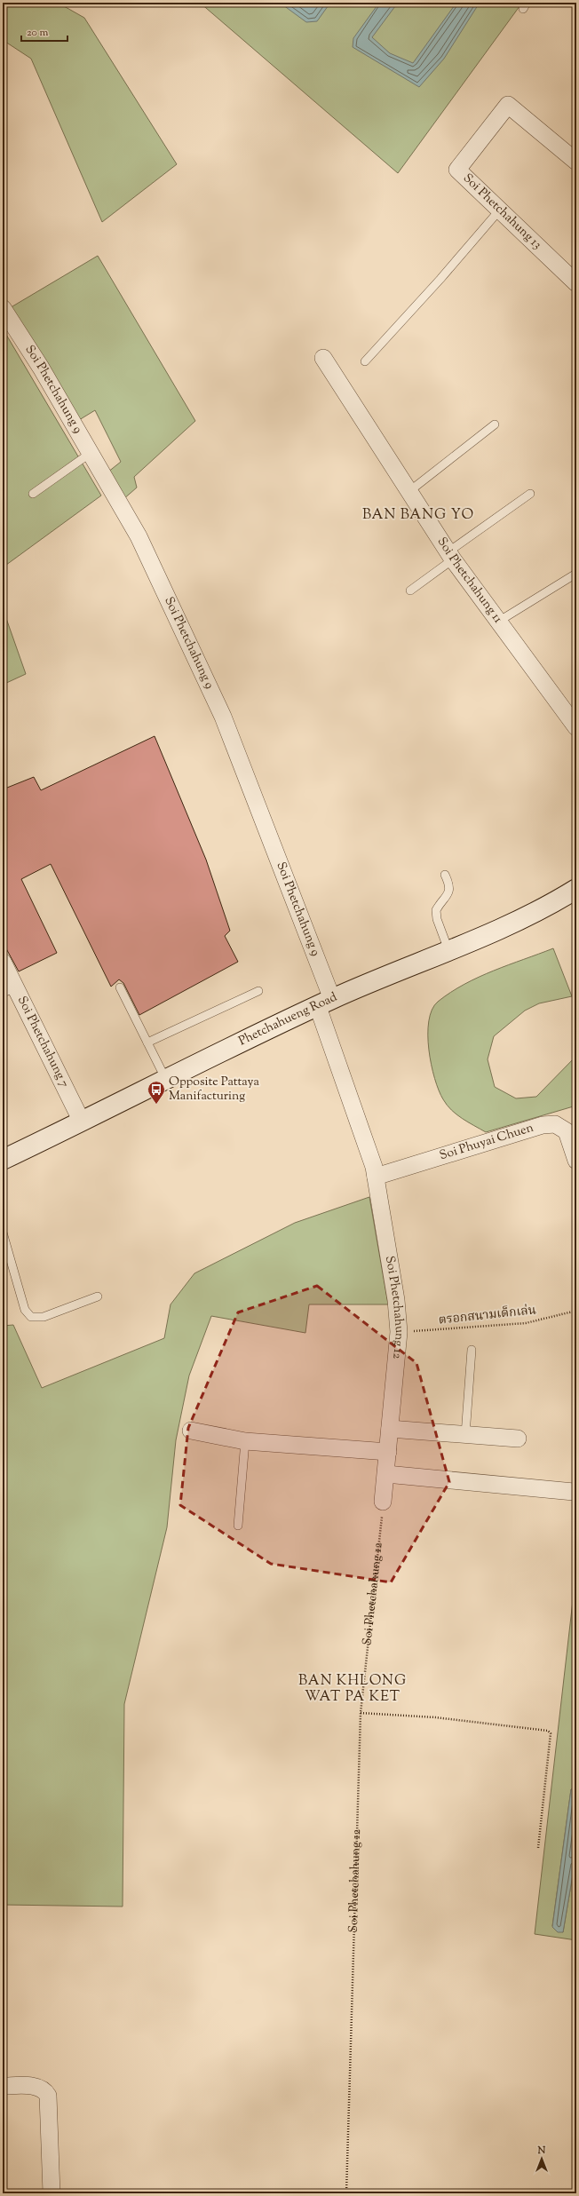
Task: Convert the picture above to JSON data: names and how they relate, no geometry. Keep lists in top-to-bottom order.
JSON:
{
  "streets": {
    "main road": ["Phetchahueng Road"],
    "street": [
      "Soi Phetchahung 13",
      "Soi Phetchahung 9",
      "Soi Phetchahung 11",
      "Soi Phetchahung 7",
      "Soi Phuyai Chuen",
      "Soi Phetchahung 12"
    ],
    "path": ["ตรอกสนามเด็กเล่น"]
  },
  "crossings": [
    ["Soi Phetchahung 9", "Phetchahueng Road"],
    ["Soi Phetchahung 9", "Soi Phetchahung 12"],
    ["Phetchahueng Road", "Soi Phetchahung 7"],
    ["Phetchahueng Road", "Soi Phetchahung 12"],
    ["Soi Phuyai Chuen", "Soi Phetchahung 12"],
    ["Soi Phetchahung 12", "ตรอกสนามเด็กเล่น"]
  ],
  "districts": ["BAN BANG YO", "BAN KHLONG WAT PA KET"],
  "places": {
    "bus stop": ["Opposite Pattaya Manifacturing"]
  },
  "scale_bar": "20 m",
  "north": "top"
}
